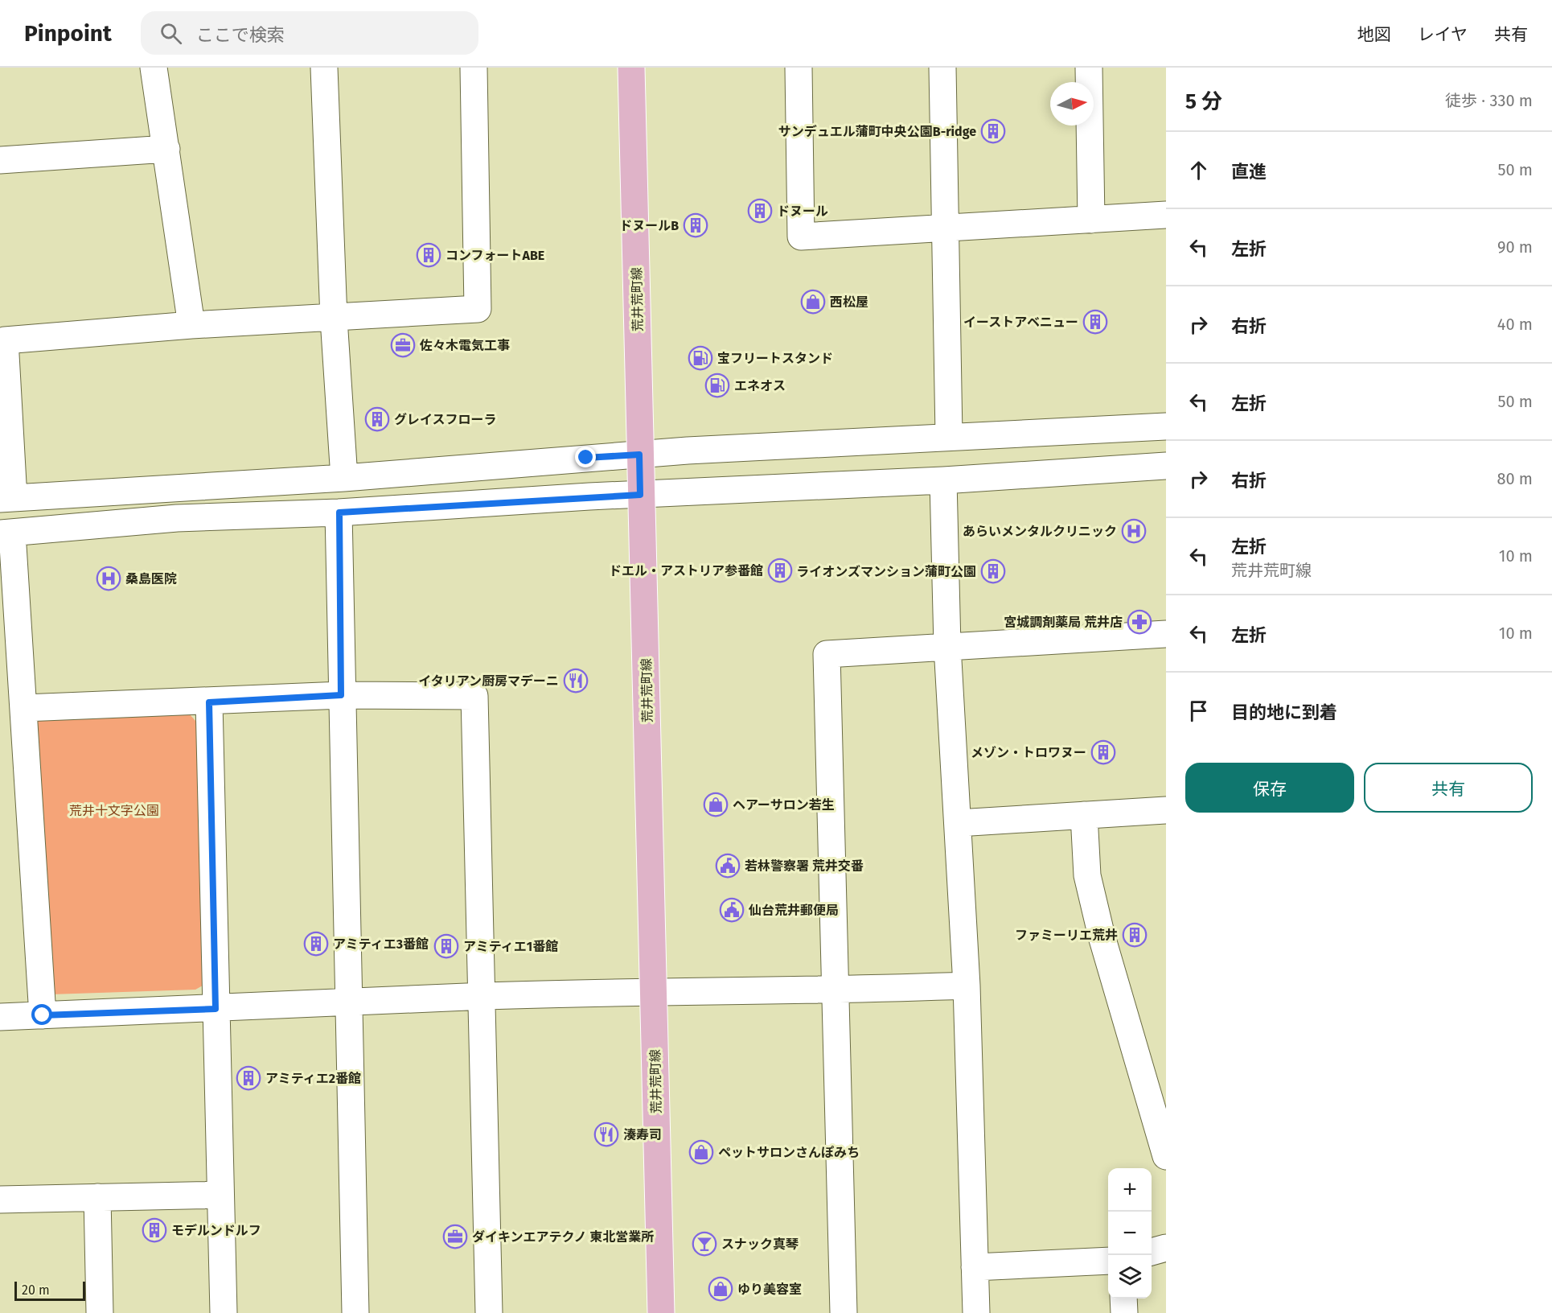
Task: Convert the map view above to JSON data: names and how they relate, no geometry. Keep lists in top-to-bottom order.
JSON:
{
  "streets": {
    "main road": ["荒井荒町線"]
  },
  "parks": ["荒井十文字公園"],
  "places": {
    "building": [
      "サンデュエル蒲町中央公園B-ridge",
      "ドヌール",
      "ドヌールB",
      "コンフォートABE",
      "イーストアベニュー",
      "グレイスフローラ",
      "ドエル・アストリア参番館",
      "ライオンズマンション蒲町公園",
      "メゾン・トロワヌー",
      "ファミーリエ荒井",
      "アミティエ3番館",
      "アミティエ1番館",
      "アミティエ2番館",
      "モデルンドルフ"
    ],
    "shop": [
      "西松屋",
      "ヘアーサロン若生",
      "ペットサロンさんぽみち",
      "ゆり美容室"
    ],
    "office": ["佐々木電気工事", "ダイキンエアテクノ 東北営業所"],
    "fuel station": ["宝フリートスタンド", "エネオス"],
    "hospital": ["あらいメンタルクリニック", "桑島医院"],
    "pharmacy": ["宮城調剤薬局 荒井店"],
    "restaurant": ["イタリアン厨房マデーニ", "湊寿司"],
    "public building": ["若林警察署 荒井交番", "仙台荒井郵便局"],
    "bar": ["スナック真琴"]
  },
  "scale_bar": "20 m",
  "north": "right",
  "page": {
    "header": "Pinpoint",
    "search": "ここで検索",
    "nav": ["地図", "レイヤ", "共有"],
    "heading": ["5 分", "徒歩 · 330 m"],
    "list": [
      ["直進", "50 m"],
      ["左折", "90 m"],
      ["右折", "40 m"],
      ["左折", "50 m"],
      ["右折", "80 m"],
      ["左折", "荒井荒町線", "10 m"],
      ["左折", "10 m"],
      "目的地に到着"
    ],
    "buttons": ["保存", "共有"],
    "map_buttons": ["+", "−"],
    "scale": "20 m"
  }
}
